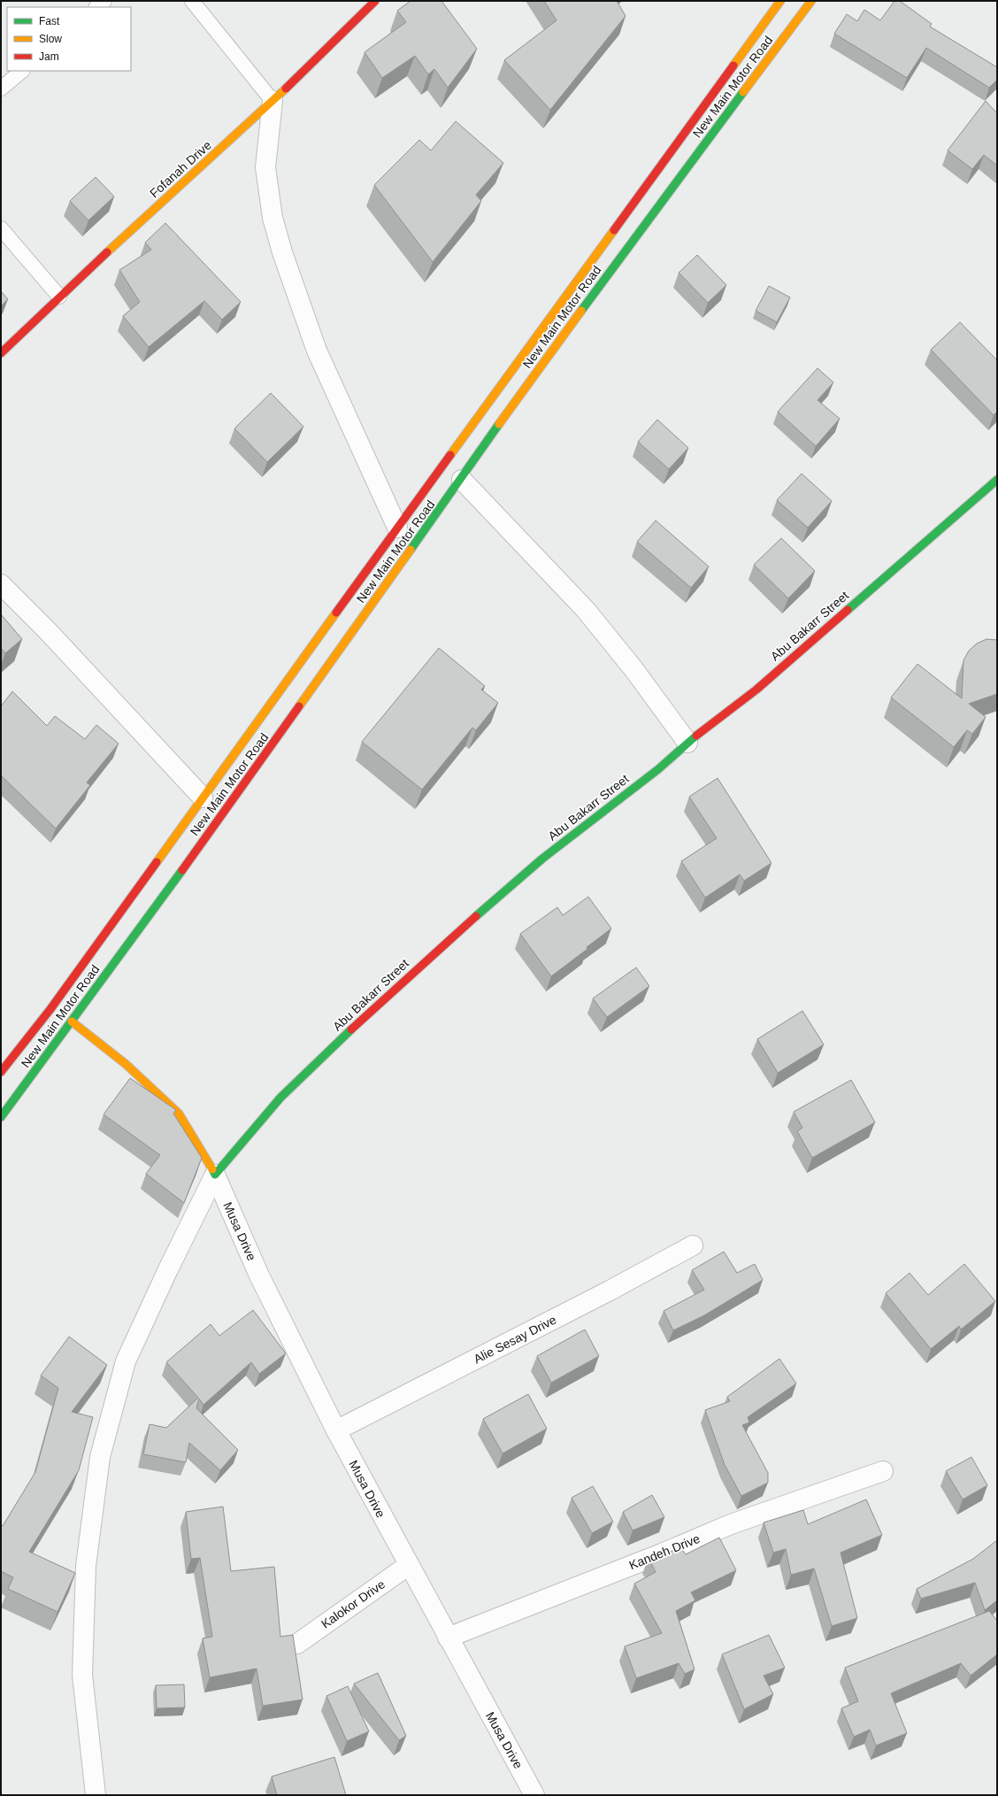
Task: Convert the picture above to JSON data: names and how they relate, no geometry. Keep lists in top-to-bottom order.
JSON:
{
  "streets": {
    "main road": ["New Main Motor Road", "Fofanah Drive", "Abu Bakarr Street"],
    "street": [
      "Musa Drive",
      "Alie Sesay Drive",
      "Kandeh Drive",
      "Kalokor Drive"
    ]
  },
  "crossings": [
    ["Abu Bakarr Street", "Musa Drive"],
    ["Musa Drive", "Alie Sesay Drive"],
    ["Musa Drive", "Kandeh Drive"],
    ["Musa Drive", "Kalokor Drive"]
  ],
  "legend": ["Fast", "Slow", "Jam"]
}
